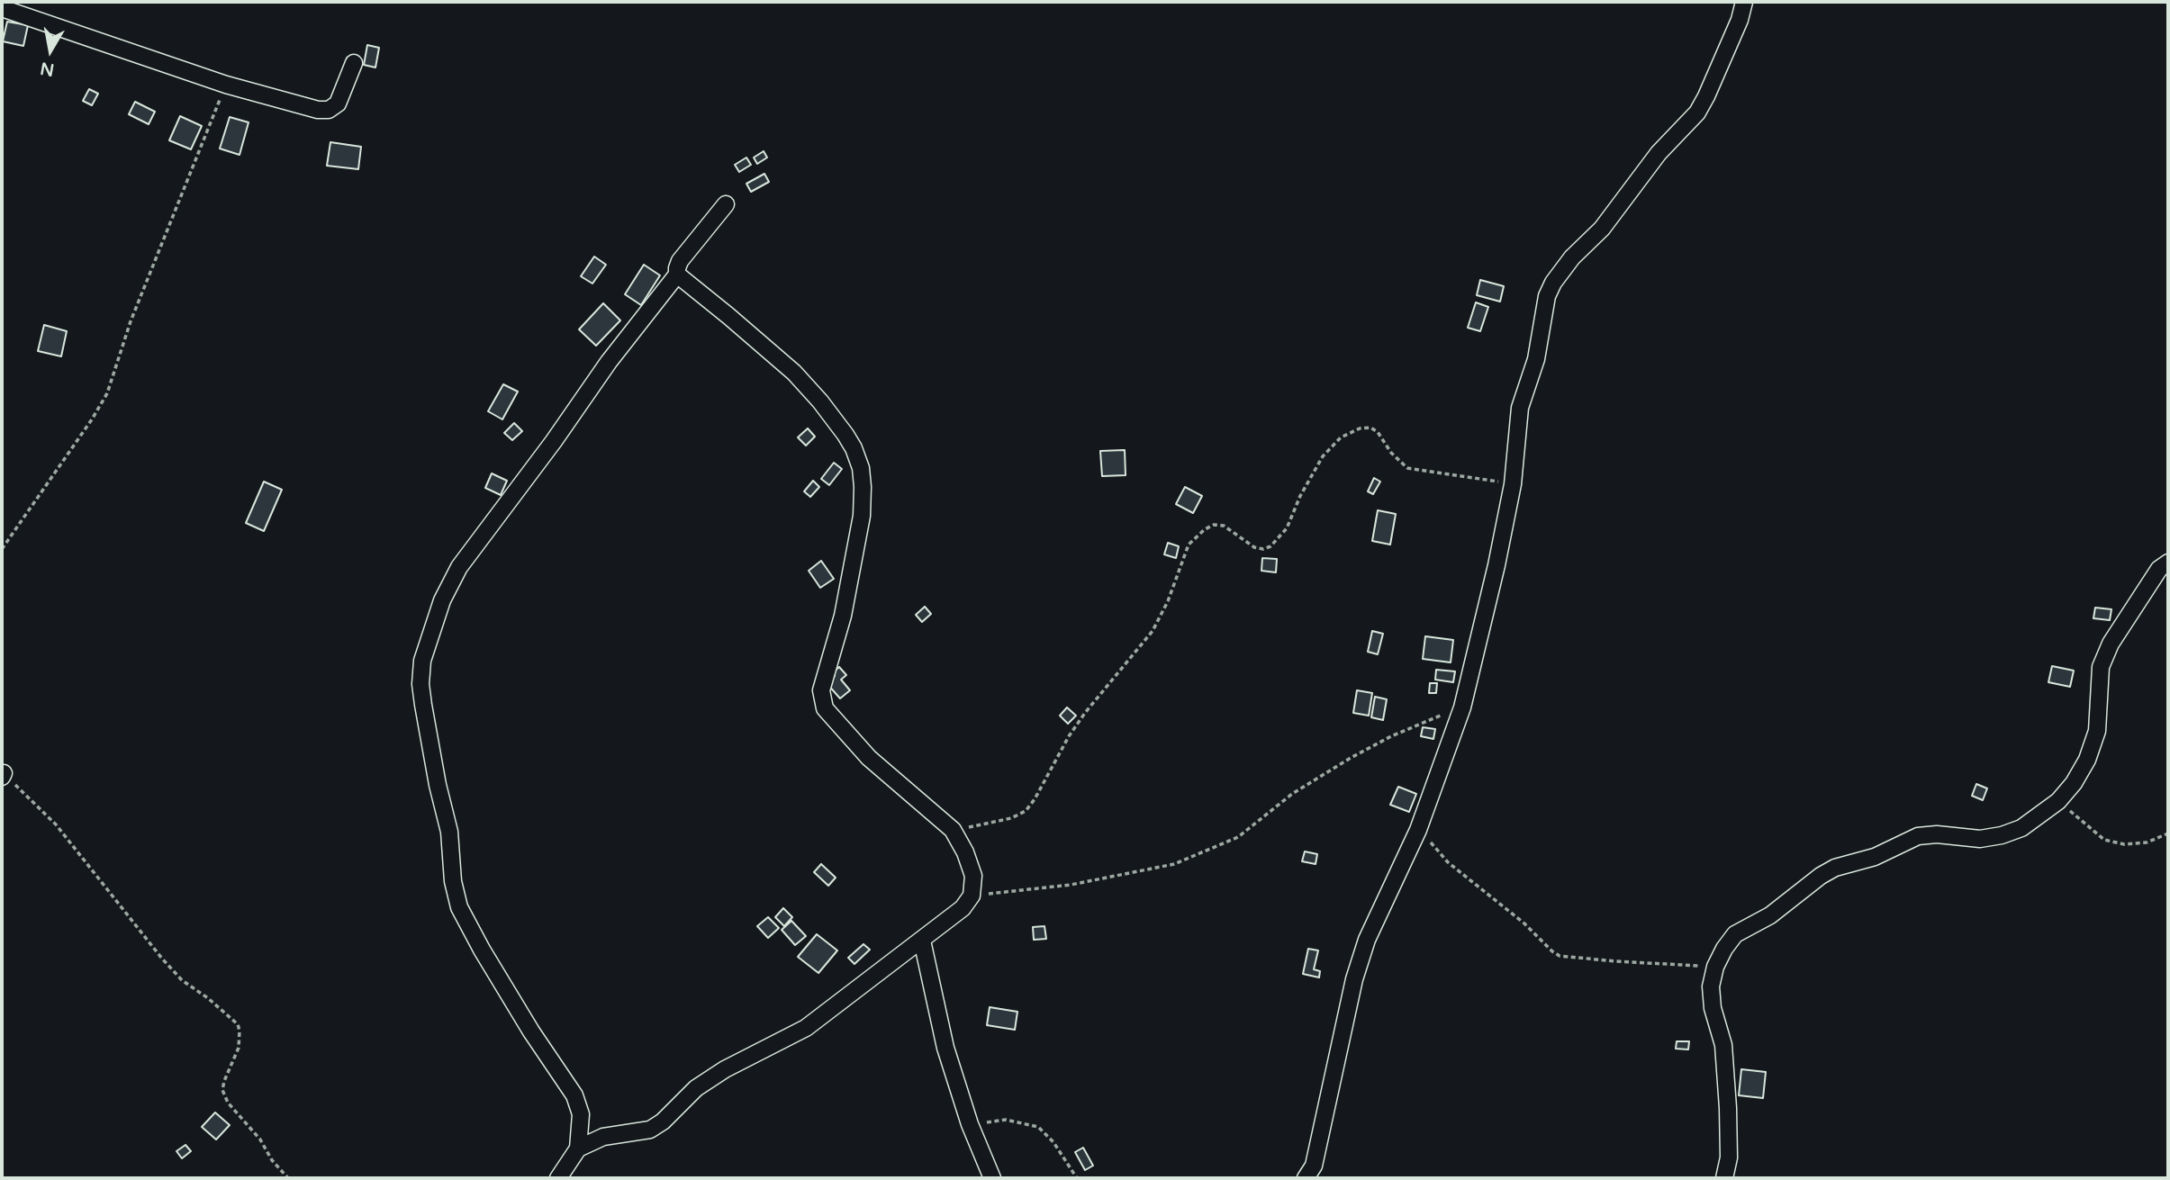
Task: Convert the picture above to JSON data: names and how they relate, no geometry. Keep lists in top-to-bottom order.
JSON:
{
  "north": "bottom"
}
